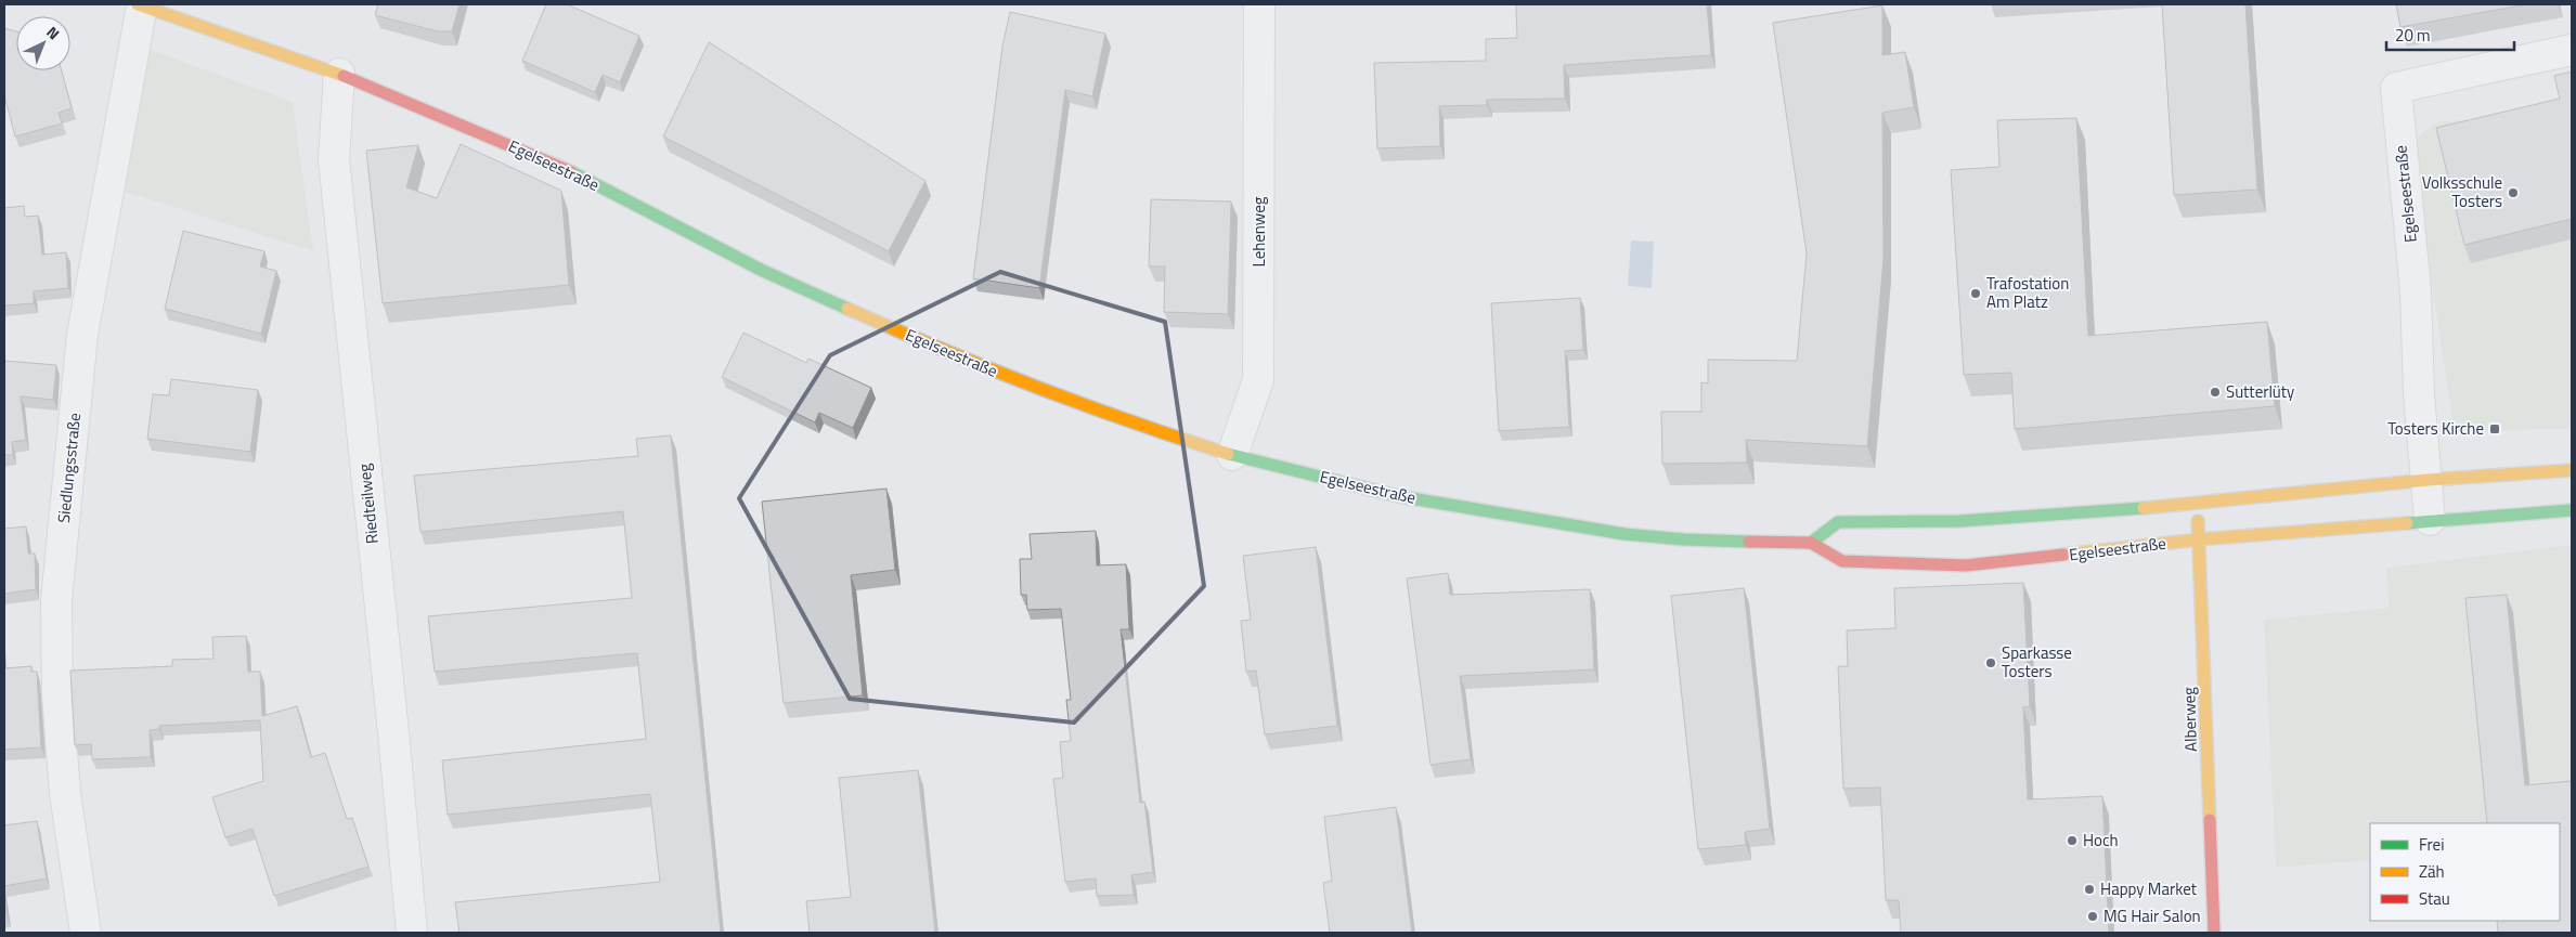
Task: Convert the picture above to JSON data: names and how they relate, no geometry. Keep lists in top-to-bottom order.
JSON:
{
  "streets": {
    "main road": ["Egelseestraße", "Alberweg"],
    "street": ["Lehenweg", "Siedlungsstraße", "Riedteilweg"]
  },
  "crossings": [
    ["Egelseestraße", "Lehenweg"],
    ["Egelseestraße", "Siedlungsstraße"],
    ["Egelseestraße", "Riedteilweg"],
    ["Egelseestraße", "Alberweg"]
  ],
  "places": {
    "other": [
      "Volksschule Tosters",
      "Trafostation Am Platz",
      "Sutterlüty",
      "Sparkasse Tosters",
      "Hoch",
      "Happy Market",
      "MG Hair Salon"
    ],
    "transit": ["Tosters Kirche"]
  },
  "legend": ["Frei", "Zäh", "Stau"],
  "scale_bar": "20 m",
  "north": "top right"
}
